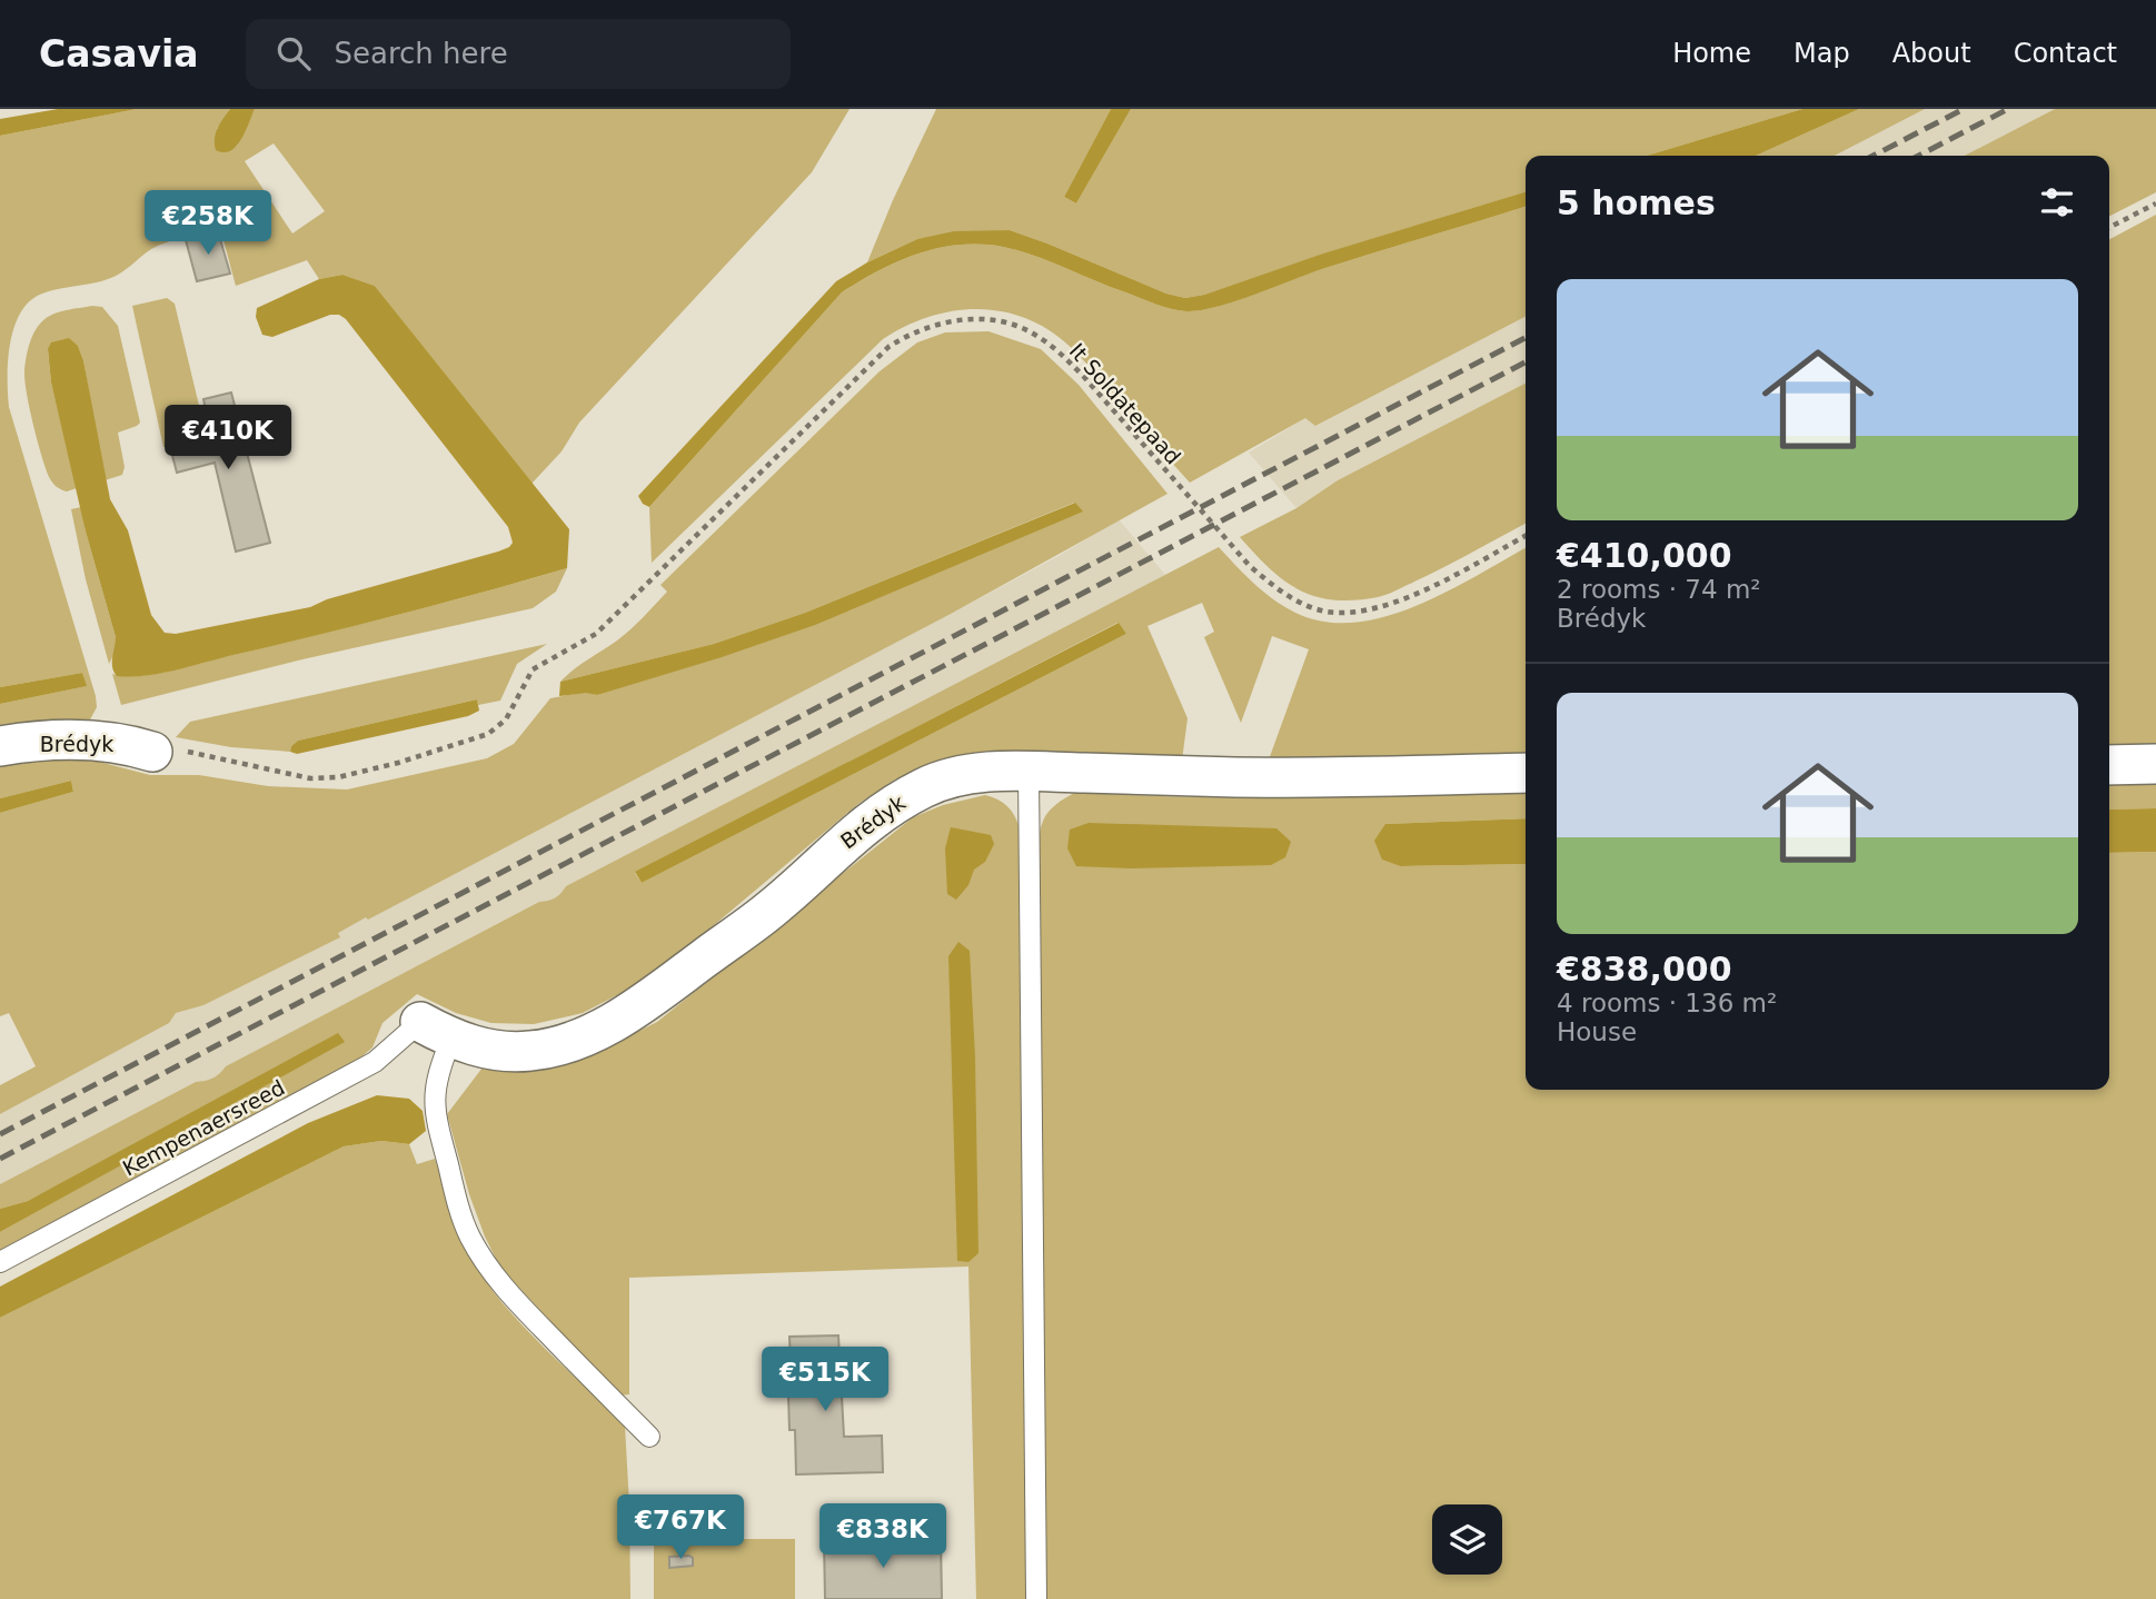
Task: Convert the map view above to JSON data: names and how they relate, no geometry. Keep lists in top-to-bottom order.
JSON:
{
  "streets": {
    "street": ["Brédyk"],
    "lane": ["Kempenaersreed"],
    "path": ["It Soldatepaad"]
  },
  "crossings": [
    ["It Soldatepaad", "Brédyk"],
    ["Brédyk", "Kempenaersreed"]
  ],
  "page": {
    "header": "Casavia",
    "search": "Search here",
    "nav": [
      "Home",
      "Map",
      "About",
      "Contact"
    ],
    "heading": "5 homes",
    "price": [
      "€258K",
      "€410K",
      "€515K",
      "€767K",
      "€838K"
    ],
    "list": [
      {
        "name": "€410,000",
        "note": "2 rooms · 74 m² · Brédyk"
      },
      {
        "name": "€838,000",
        "note": "4 rooms · 136 m² · House"
      }
    ]
  }
}
